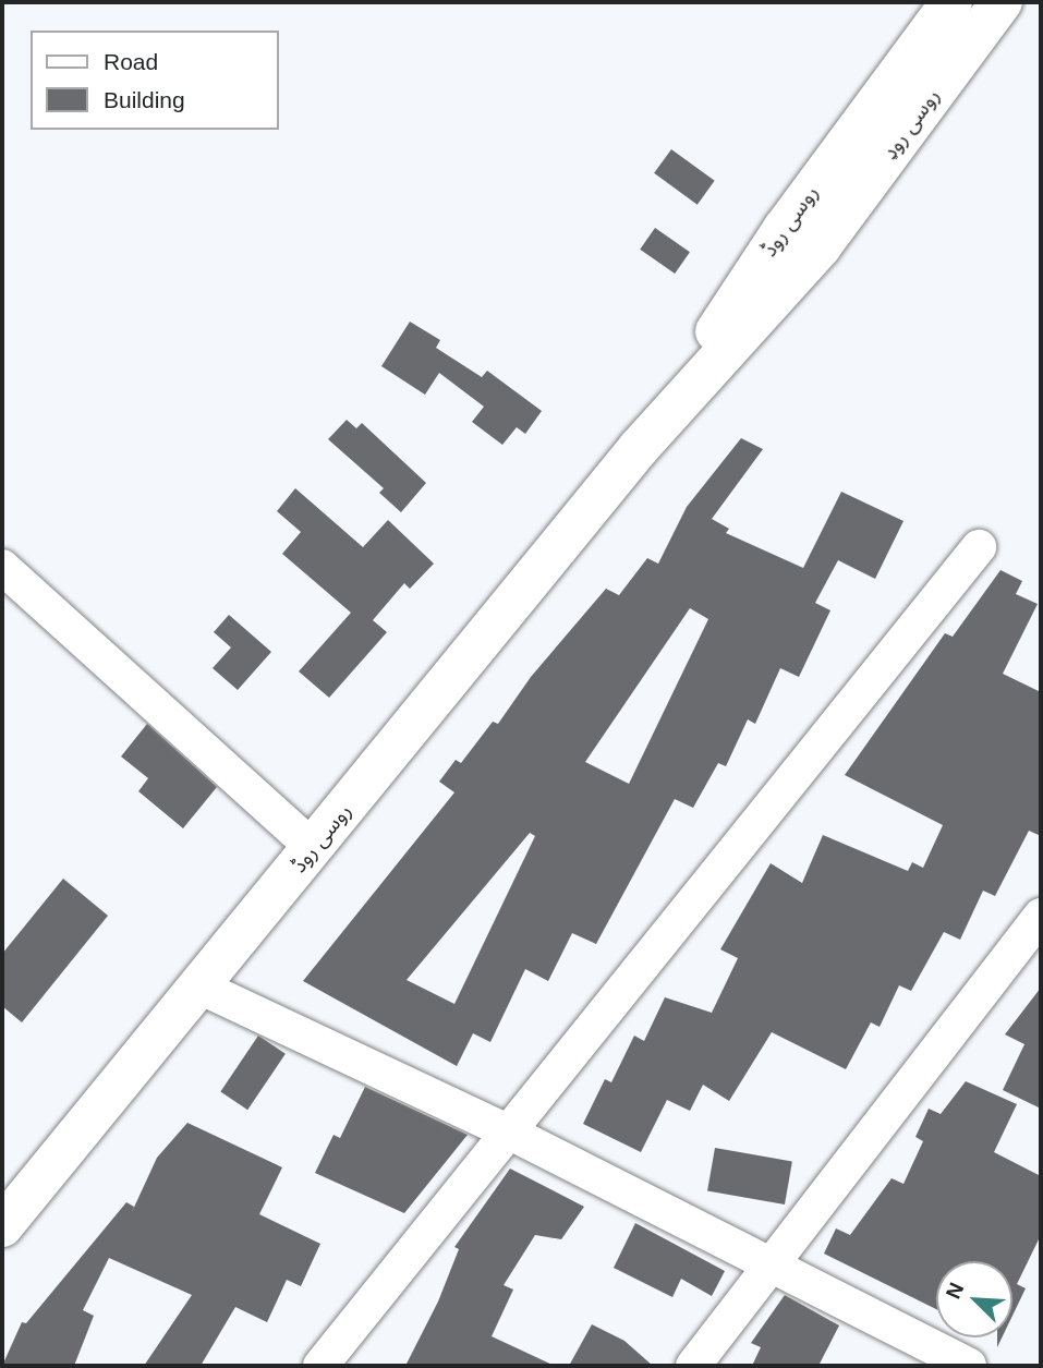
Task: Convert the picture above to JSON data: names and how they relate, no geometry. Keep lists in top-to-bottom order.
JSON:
{
  "streets": {
    "main road": ["روسی روډ", "روسی روڈ"]
  },
  "crossings": [
    ["روسی روډ", "روسی روڈ"]
  ],
  "legend": ["Road", "Building"],
  "north": "top left"
}
